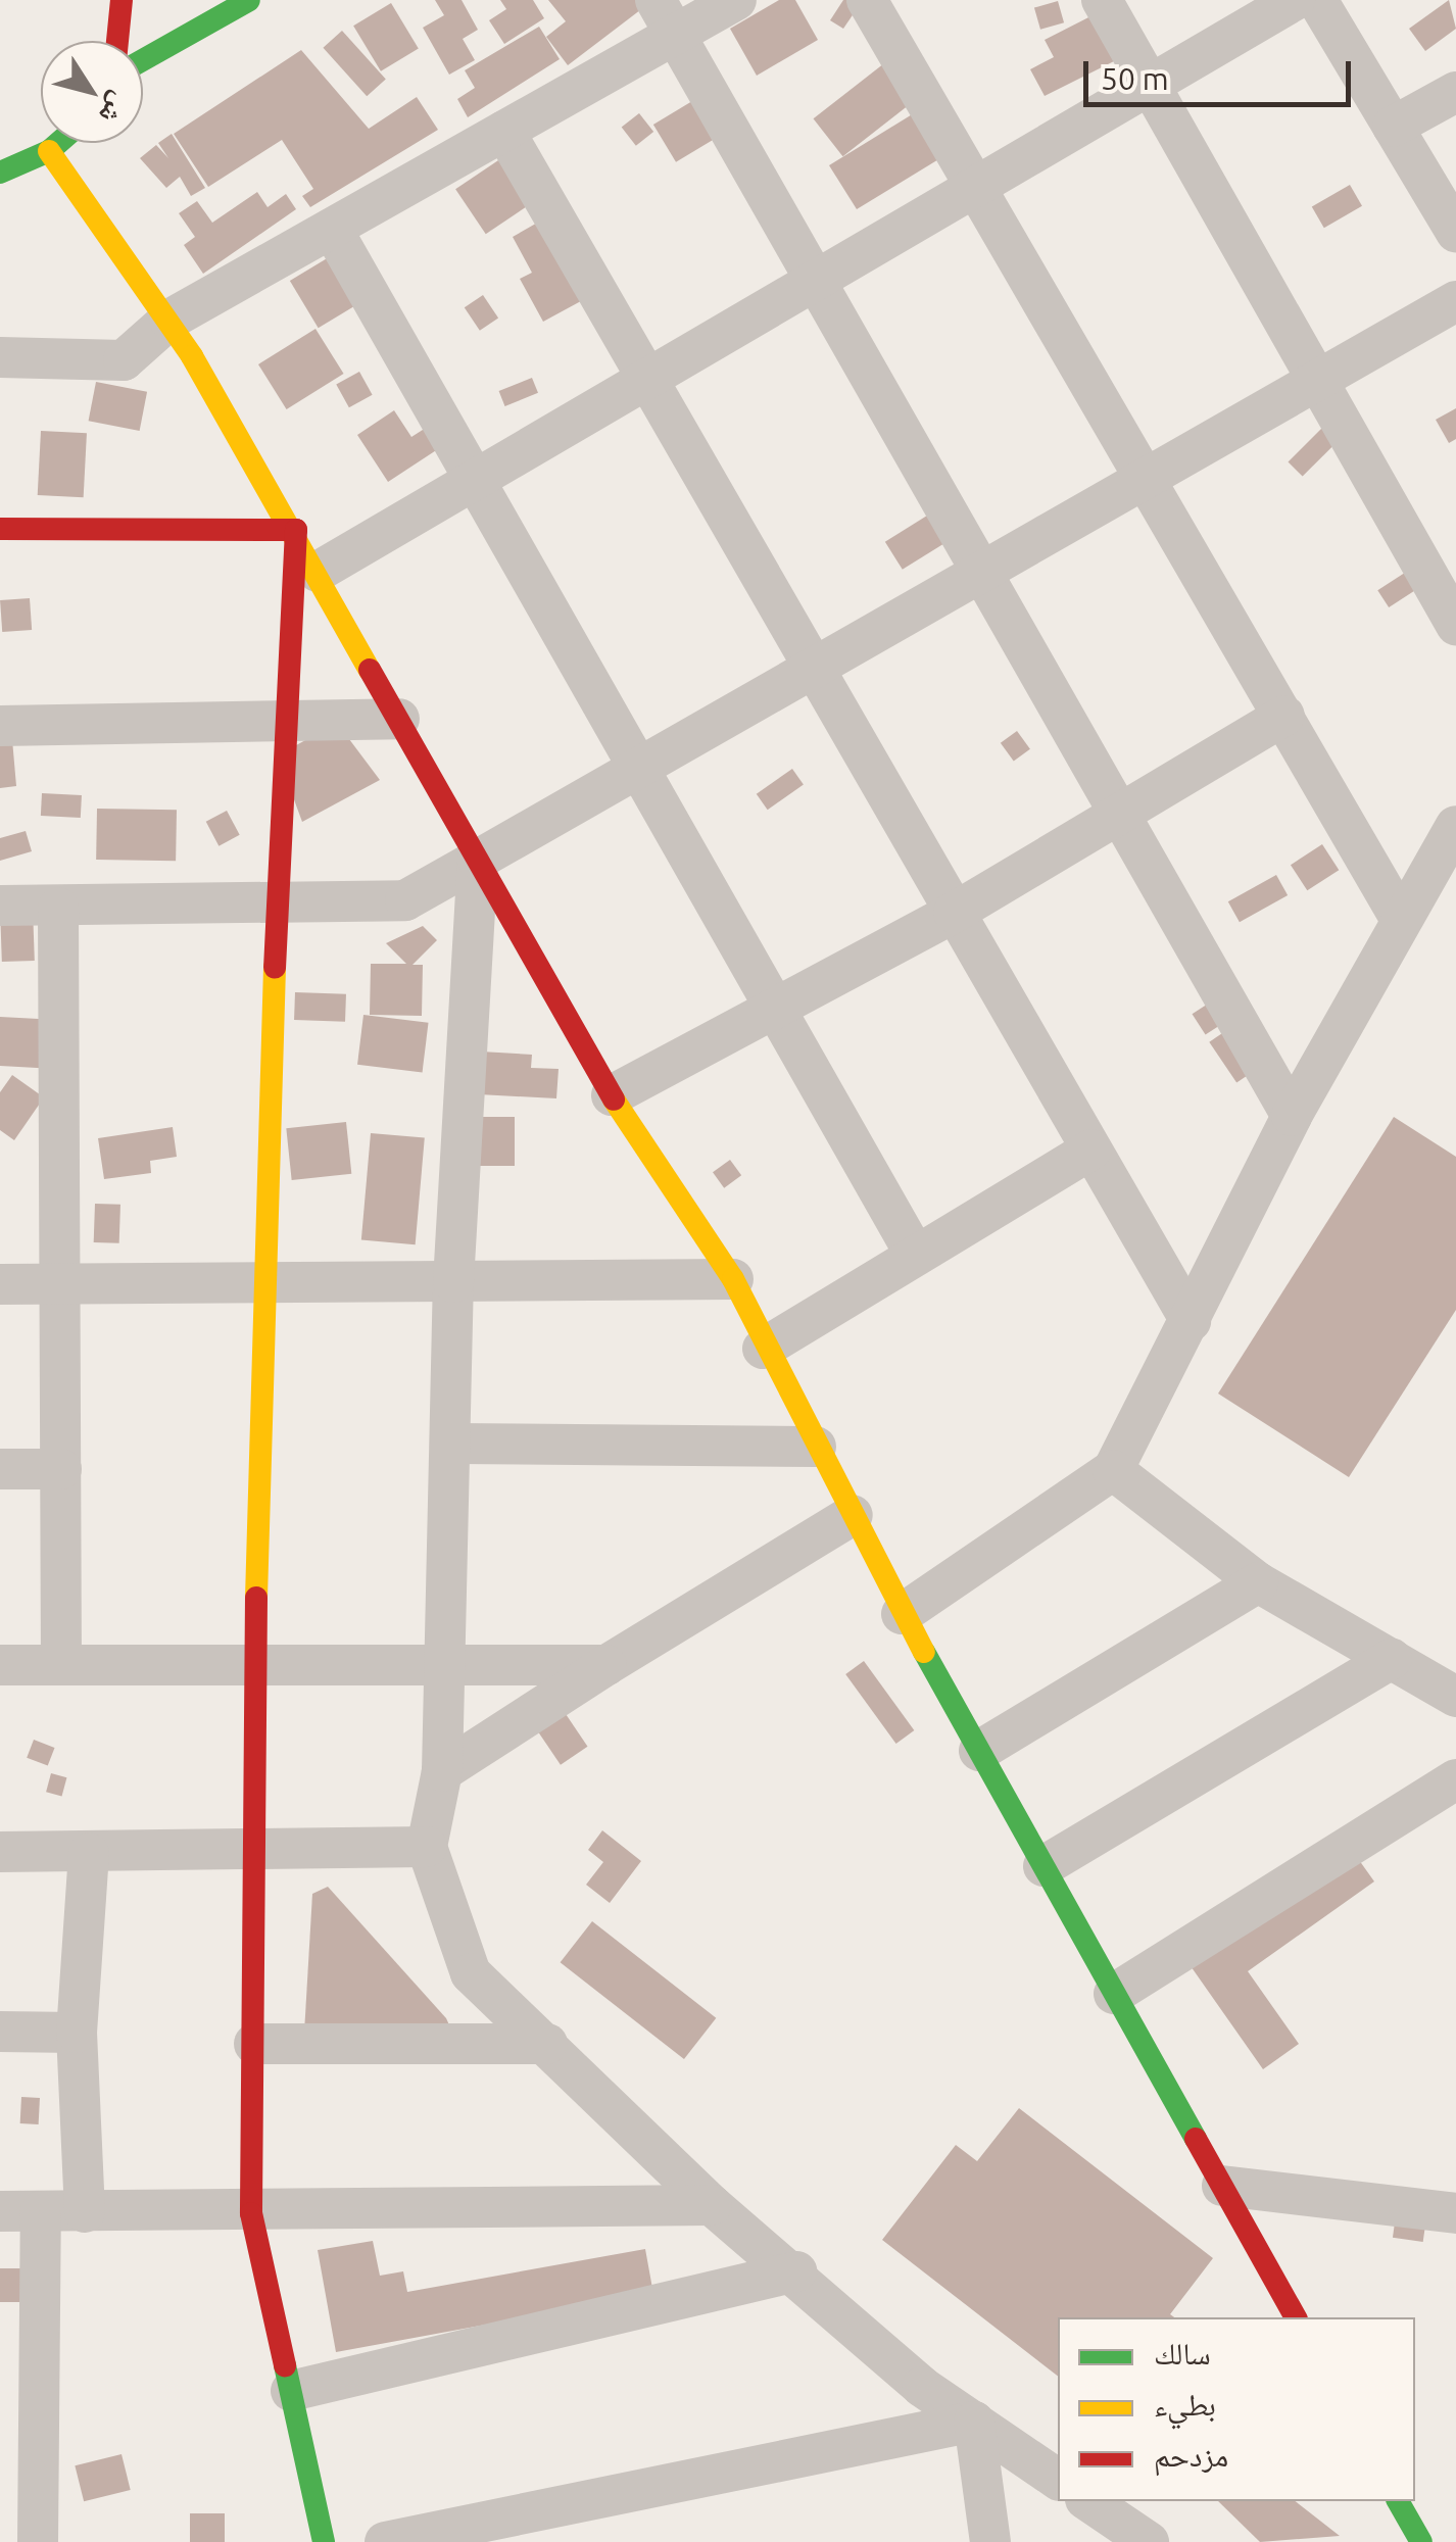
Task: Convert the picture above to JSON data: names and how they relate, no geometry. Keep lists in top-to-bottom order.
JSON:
{
  "legend": ["سالك", "بطيء", "مزدحم"],
  "scale_bar": "50 m",
  "north": "bottom right"
}
